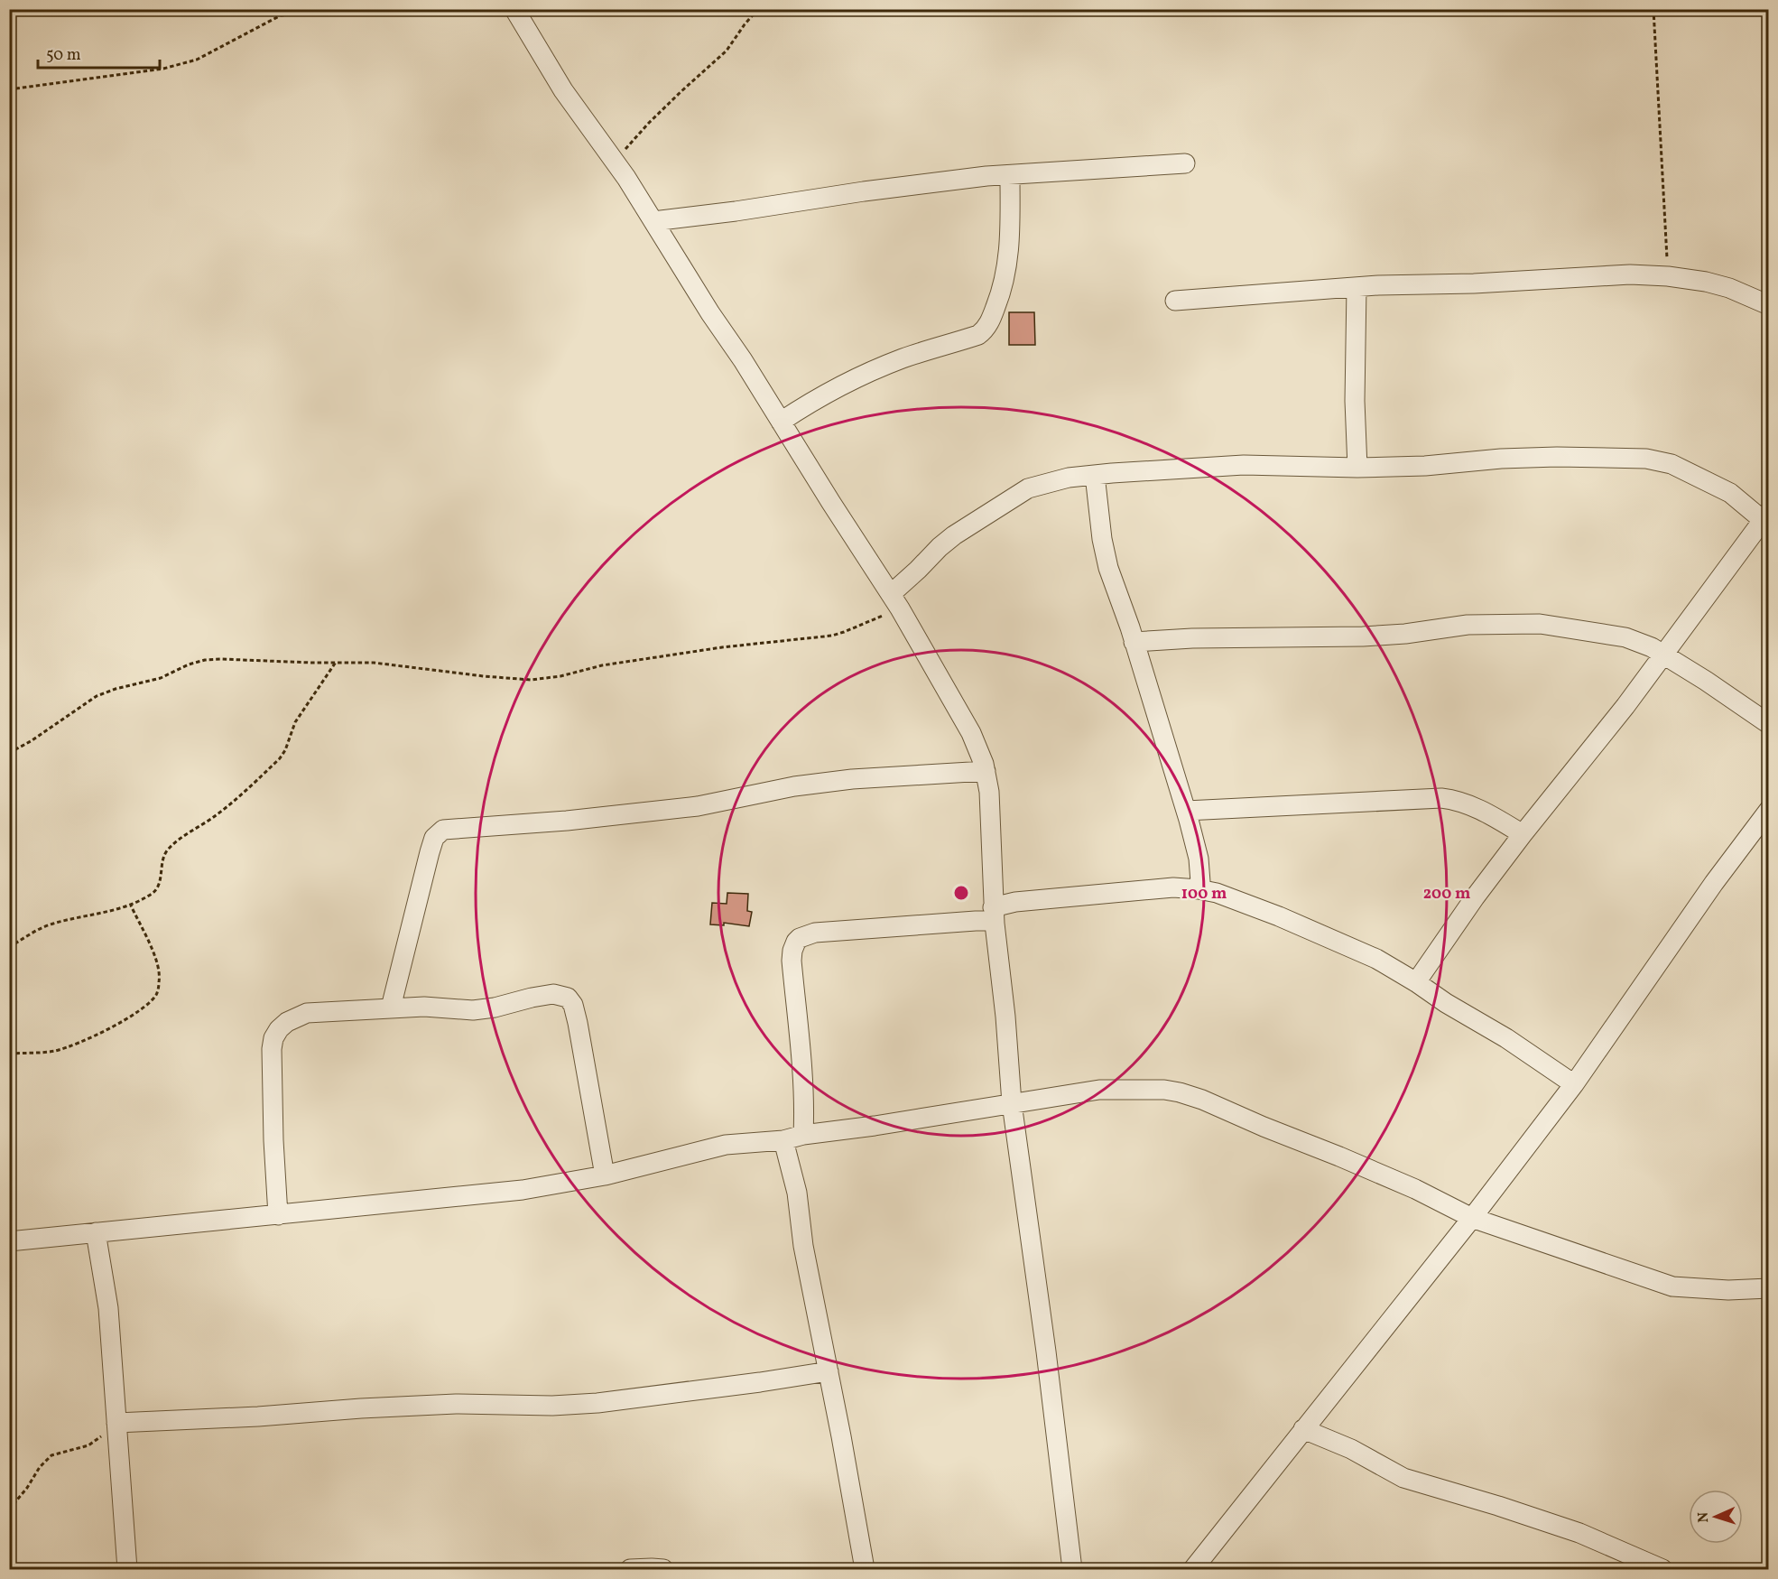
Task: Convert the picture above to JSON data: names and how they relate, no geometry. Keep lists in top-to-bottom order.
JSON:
{
  "scale_bar": "50 m",
  "north": "left",
  "rings": ["100 m", "200 m"]
}
